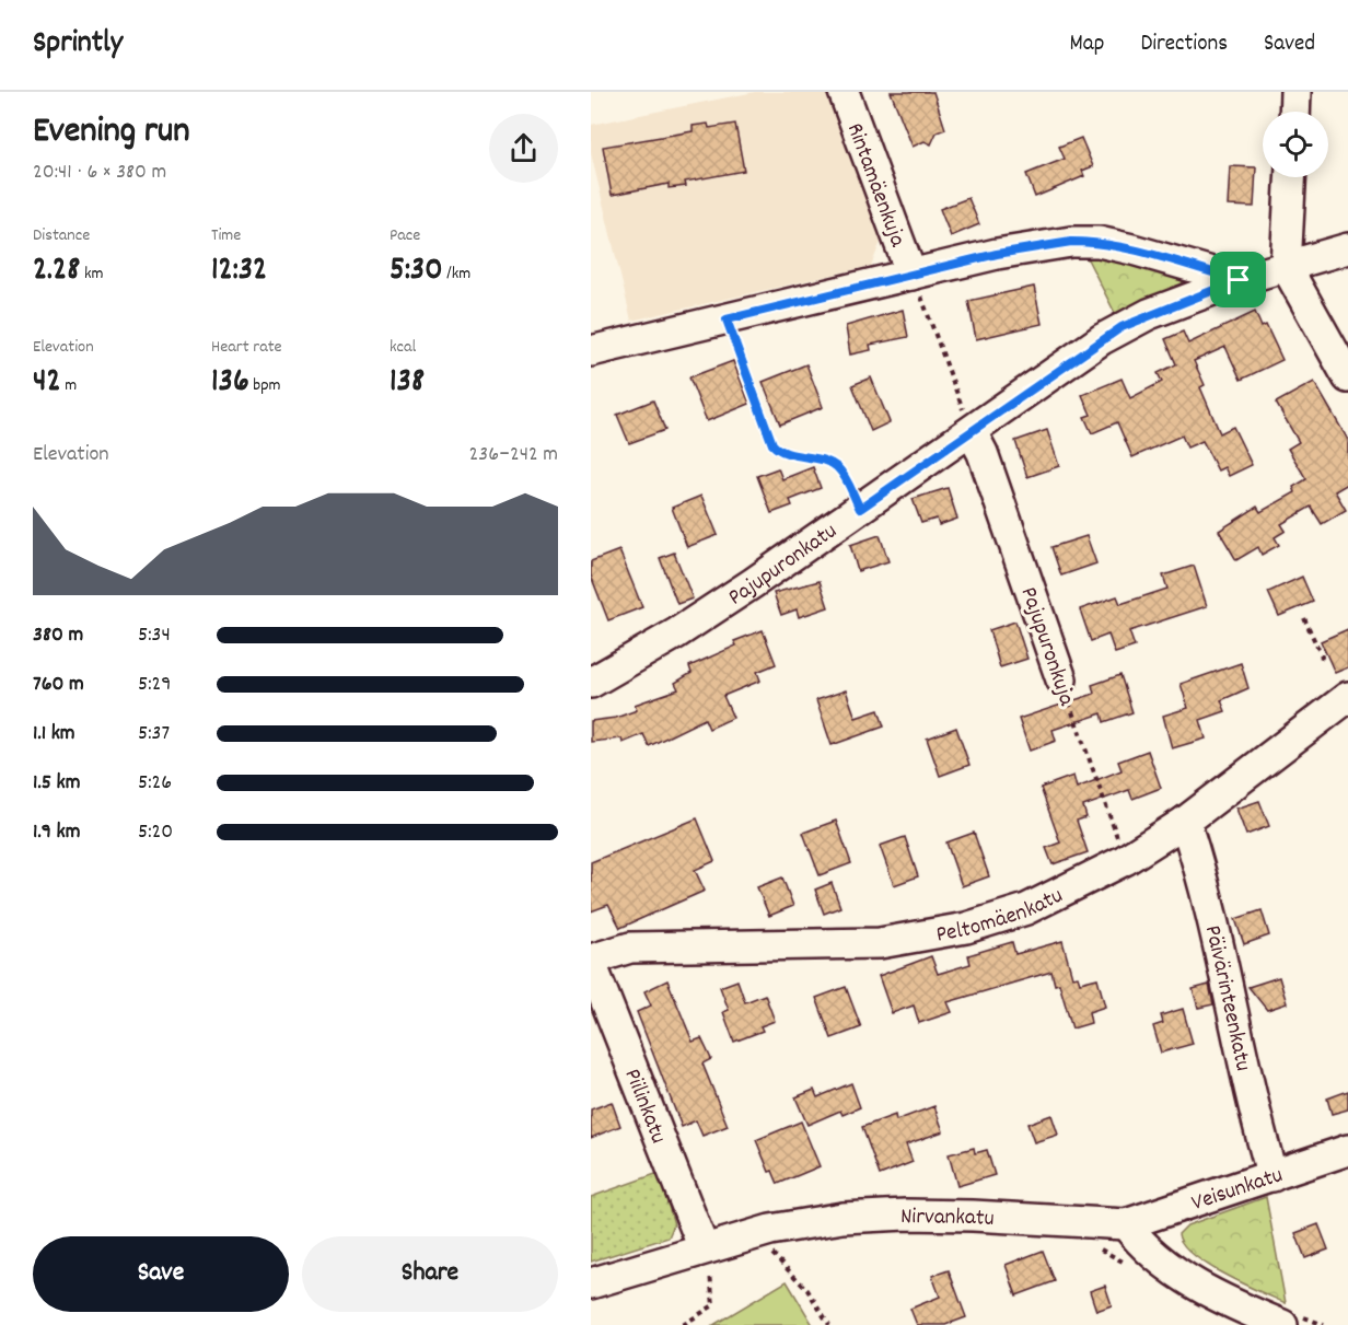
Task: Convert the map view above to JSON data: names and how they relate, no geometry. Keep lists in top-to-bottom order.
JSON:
{
  "streets": {
    "street": [
      "Rintamäenkuja",
      "Pajupuronkatu",
      "Pajupuronkuja",
      "Peltomäenkatu",
      "Päivärinteenkatu",
      "Piilinkatu",
      "Veisunkatu",
      "Nirvankatu"
    ]
  },
  "crossings": [
    ["Pajupuronkatu", "Pajupuronkuja"],
    ["Pajupuronkuja", "Peltomäenkatu"],
    ["Peltomäenkatu", "Päivärinteenkatu"],
    ["Peltomäenkatu", "Piilinkatu"],
    ["Päivärinteenkatu", "Veisunkatu"],
    ["Piilinkatu", "Nirvankatu"],
    ["Veisunkatu", "Nirvankatu"]
  ],
  "page": {
    "header": "Sprintly",
    "nav": ["Map", "Directions", "Saved"],
    "heading": ["Evening run", "20:41 · 6 × 380 m"],
    "stats": [
      ["Distance", "2.28 km"],
      ["Time", "12:32"],
      ["Pace", "5:30 /km"],
      ["Elevation", "42 m"],
      ["Heart rate", "136 bpm"],
      ["kcal", "138"]
    ],
    "chart": ["Elevation", "236–242 m"],
    "list": [
      {
        "name": "380 m",
        "note": "5:34"
      },
      {
        "name": "760 m",
        "note": "5:29"
      },
      {
        "name": "1.1 km",
        "note": "5:37"
      },
      {
        "name": "1.5 km",
        "note": "5:26"
      },
      {
        "name": "1.9 km",
        "note": "5:20"
      }
    ],
    "buttons": ["Save", "Share"]
  }
}
